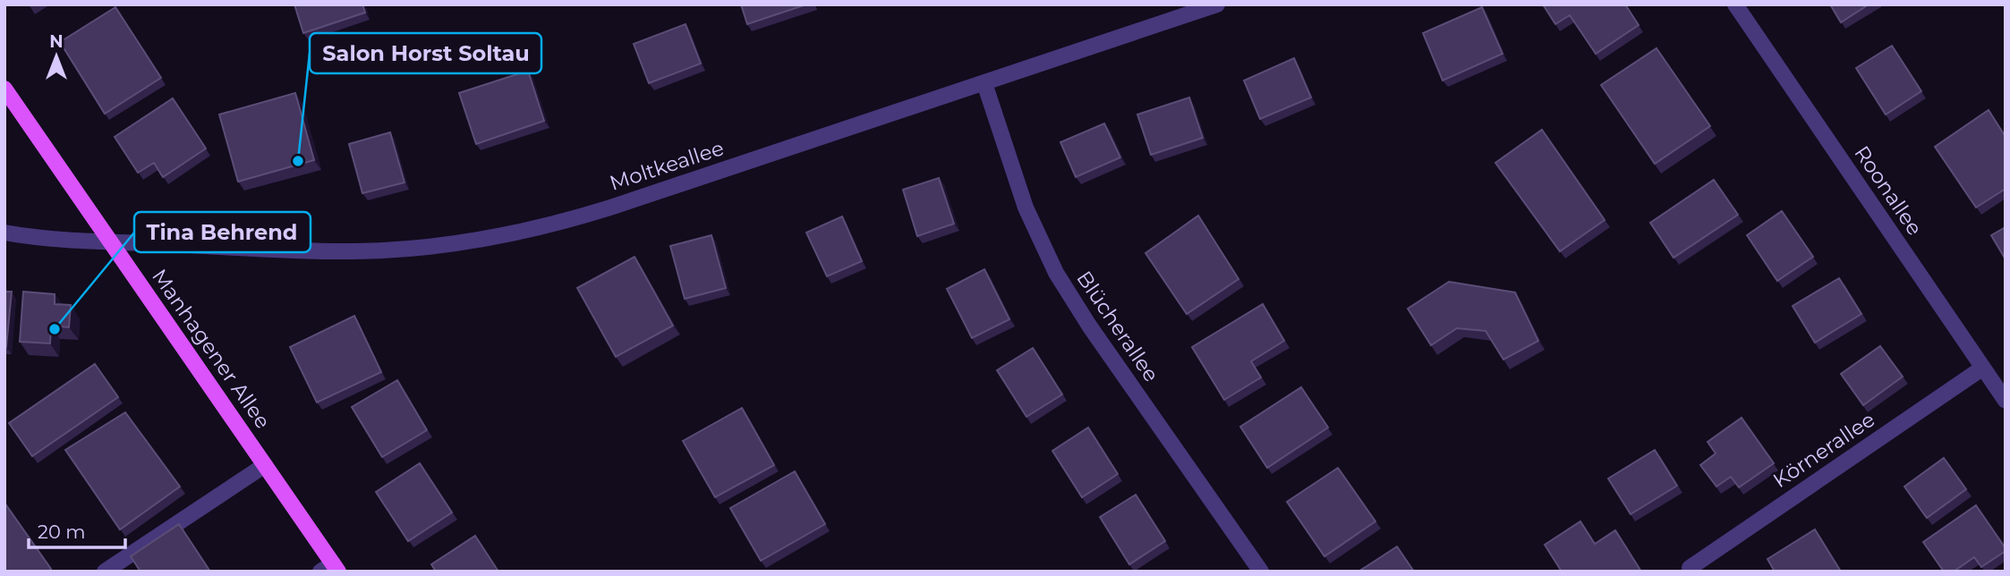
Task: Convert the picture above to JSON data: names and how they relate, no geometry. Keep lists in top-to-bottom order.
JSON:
{
  "streets": {
    "main road": ["Manhagener Allee"],
    "street": [
      "Moltkeallee",
      "Roonallee",
      "Blücherallee",
      "Körnerallee"
    ]
  },
  "crossings": [
    ["Moltkeallee", "Blücherallee"],
    ["Moltkeallee", "Manhagener Allee"],
    ["Roonallee", "Körnerallee"]
  ],
  "places": ["Salon Horst Soltau", "Tina Behrend"],
  "scale_bar": "20 m",
  "north": "top"
}
